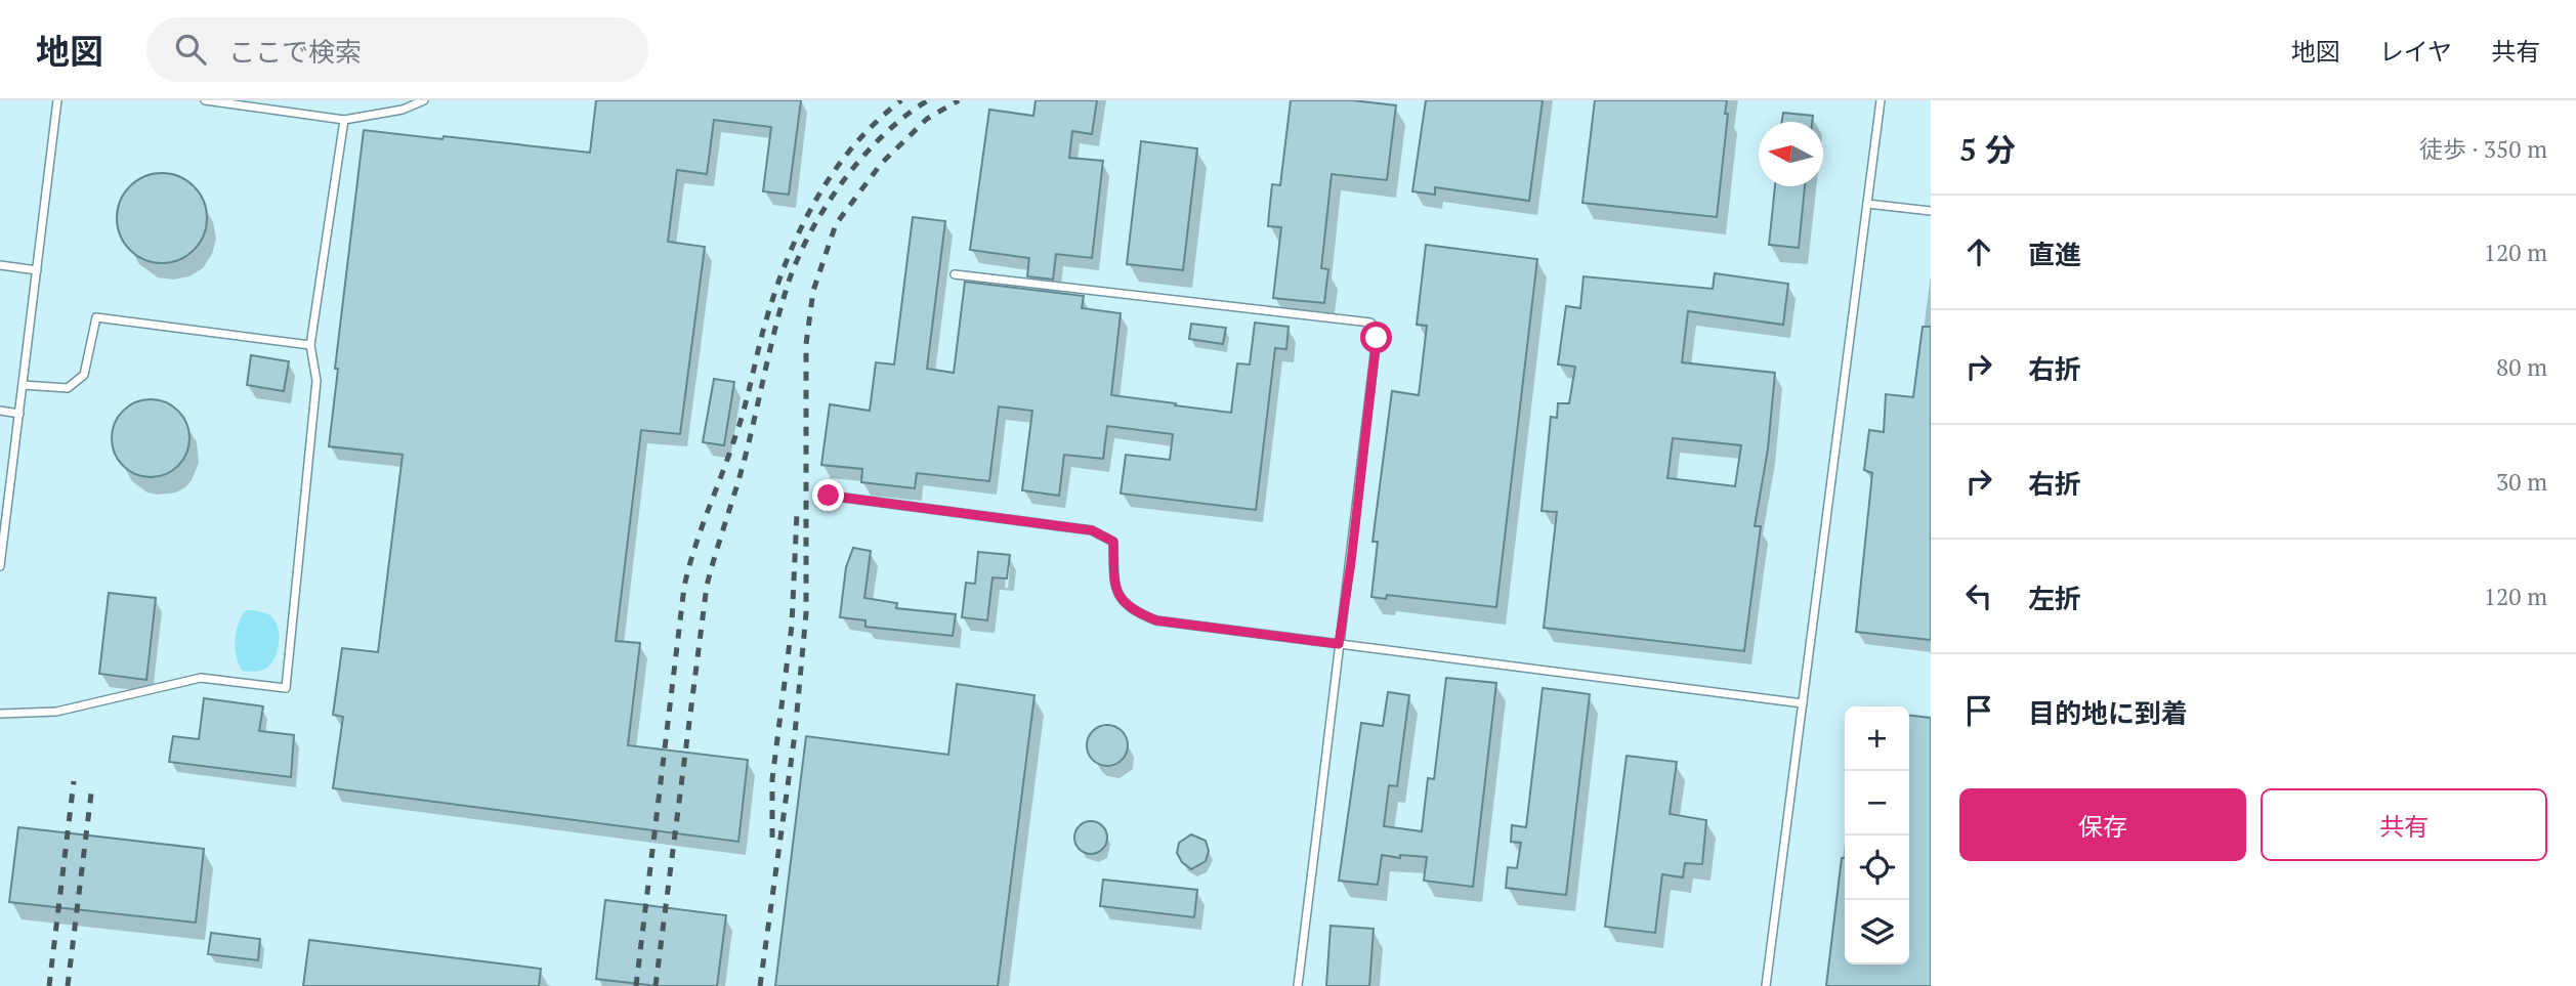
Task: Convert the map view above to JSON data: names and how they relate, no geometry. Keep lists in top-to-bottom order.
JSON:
{
  "north": "left",
  "page": {
    "header": "地図",
    "search": "ここで検索",
    "nav": ["地図", "レイヤ", "共有"],
    "heading": ["5 分", "徒歩 · 350 m"],
    "list": [
      ["直進", "120 m"],
      ["右折", "80 m"],
      ["右折", "30 m"],
      ["左折", "120 m"],
      "目的地に到着"
    ],
    "map_buttons": ["+", "−"],
    "buttons": ["保存", "共有"]
  }
}
